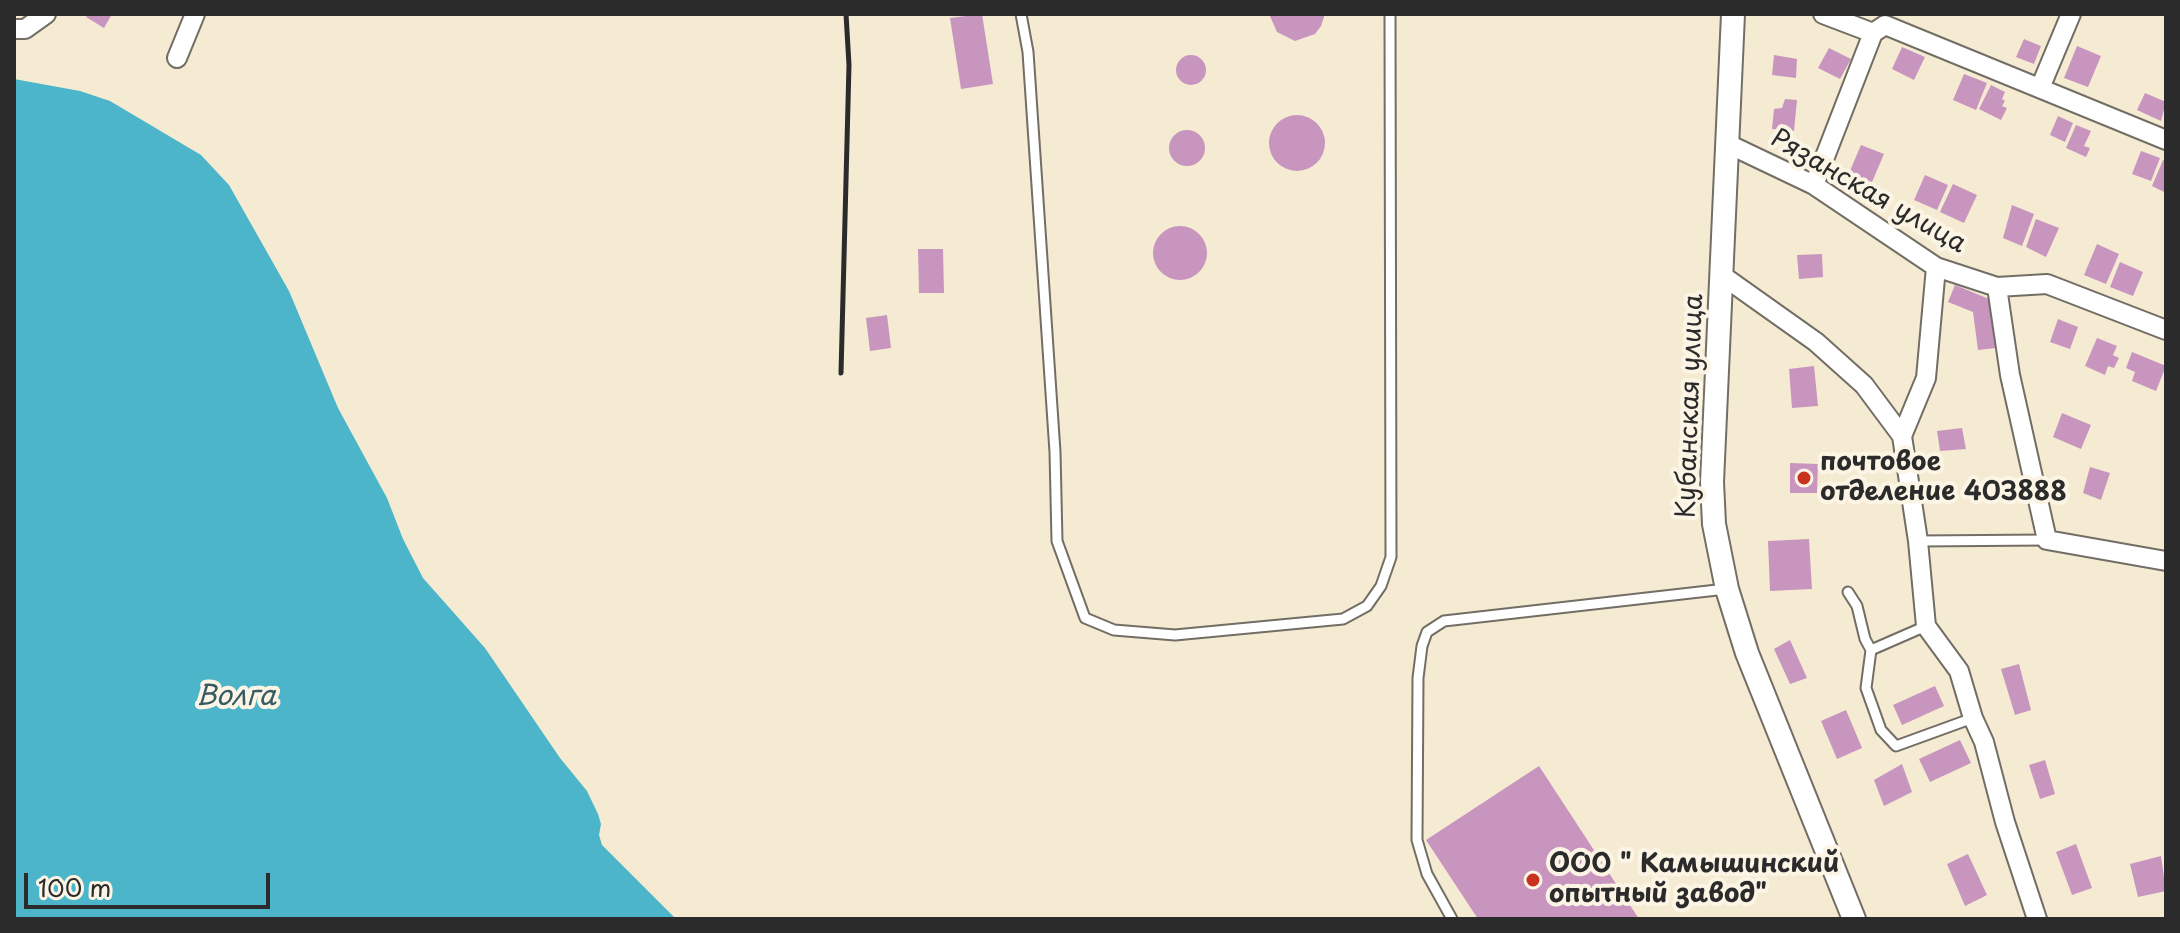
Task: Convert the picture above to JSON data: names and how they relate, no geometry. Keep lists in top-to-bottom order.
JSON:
{
  "streets": {
    "street": ["Рязанская улица", "Кубанская улица"]
  },
  "crossings": [
    ["Рязанская улица", "Кубанская улица"]
  ],
  "water": ["Волга"],
  "places": ["почтовое отделение 403888", "ООО \" Камышинский опытный завод\""],
  "scale_bar": "100 m"
}
